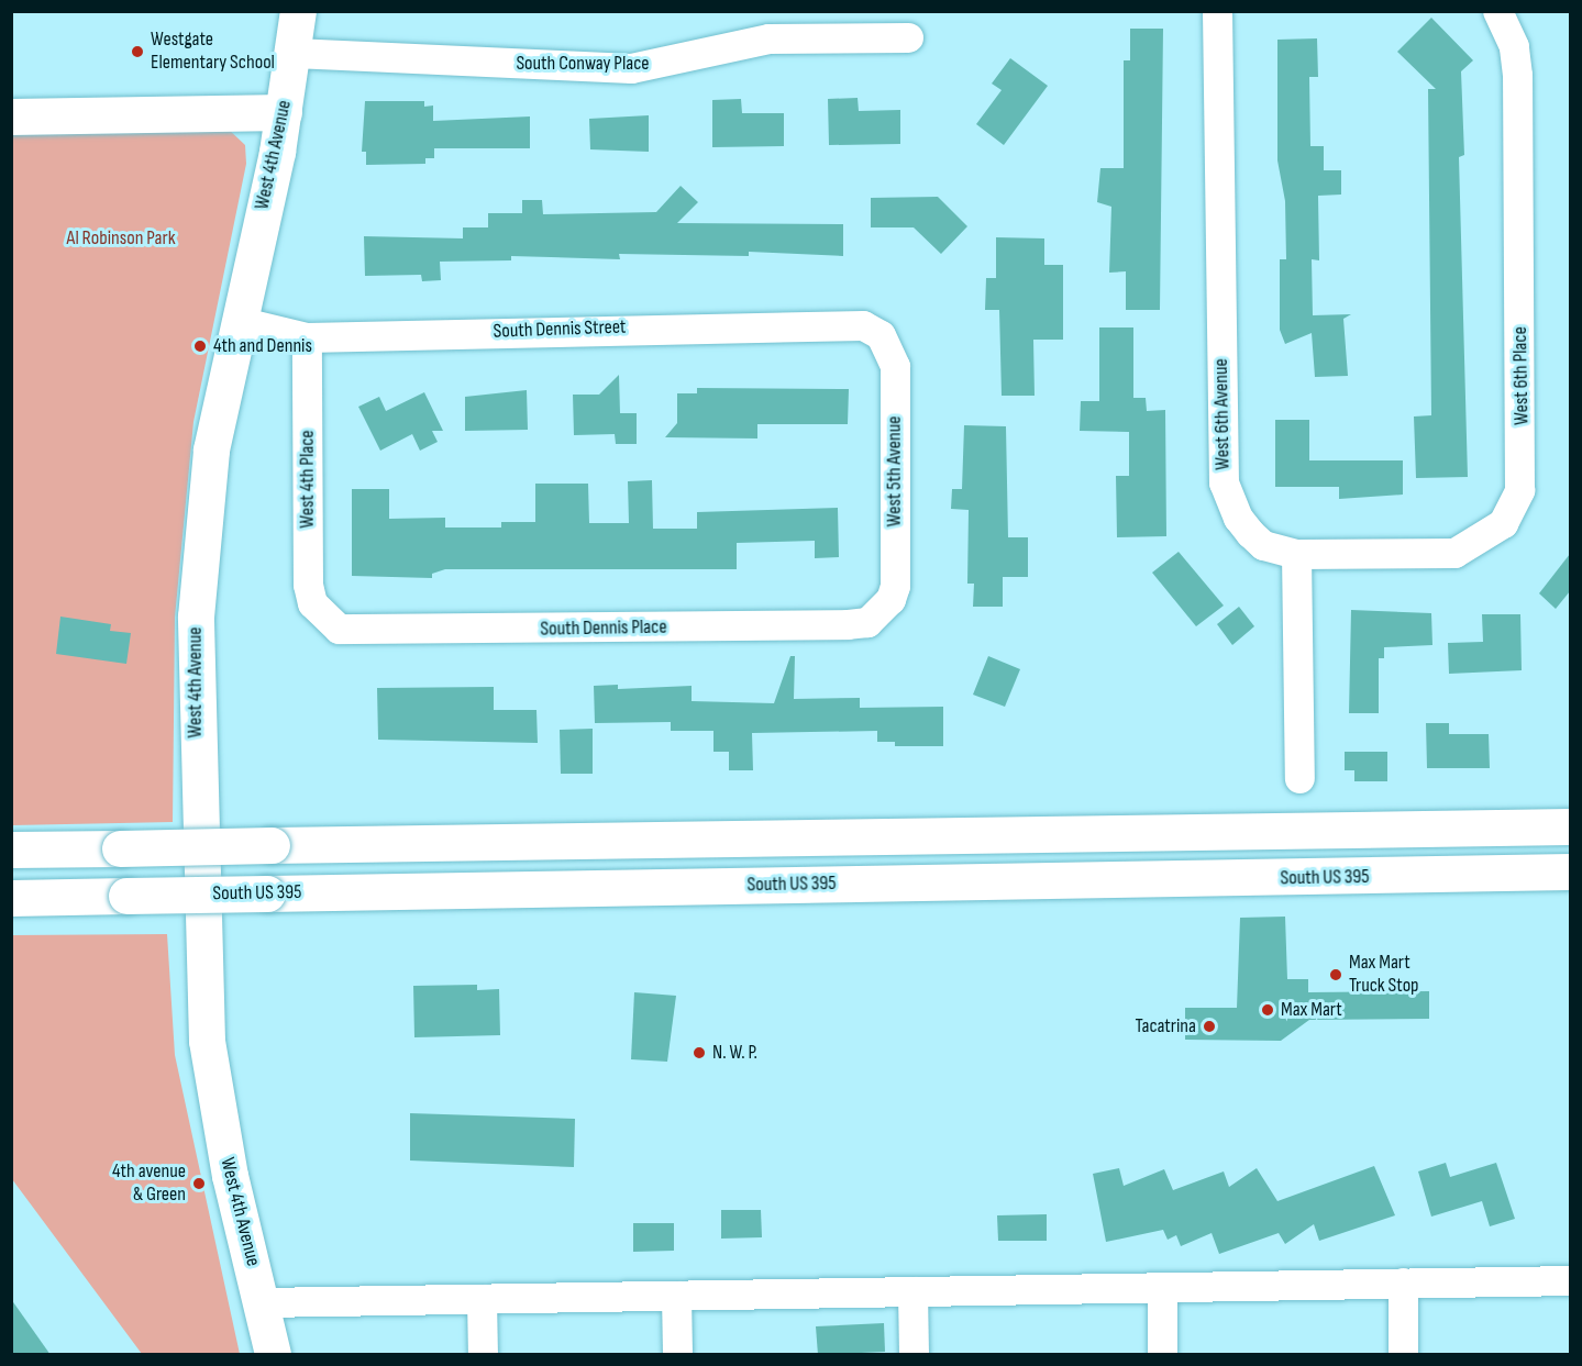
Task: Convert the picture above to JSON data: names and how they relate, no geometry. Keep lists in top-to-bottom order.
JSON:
{
  "streets": {
    "main road": ["West 4th Avenue", "South US 395"],
    "street": [
      "South Conway Place",
      "South Dennis Street",
      "West 6th Place",
      "West 6th Avenue",
      "West 5th Avenue",
      "West 4th Place",
      "South Dennis Place"
    ]
  },
  "crossings": [
    ["South Conway Place", "West 4th Avenue"],
    ["West 4th Avenue", "South Dennis Street"],
    ["South Dennis Street", "West 5th Avenue"],
    ["South Dennis Street", "West 4th Place"],
    ["West 6th Place", "West 6th Avenue"],
    ["West 5th Avenue", "South Dennis Place"],
    ["West 4th Place", "South Dennis Place"]
  ],
  "parks": ["Al Robinson Park"],
  "places": [
    "Westgate Elementary School",
    "4th and Dennis",
    "Max Mart Truck Stop",
    "Max Mart",
    "Tacatrina",
    "N. W. P.",
    "4th avenue & Green"
  ]
}
